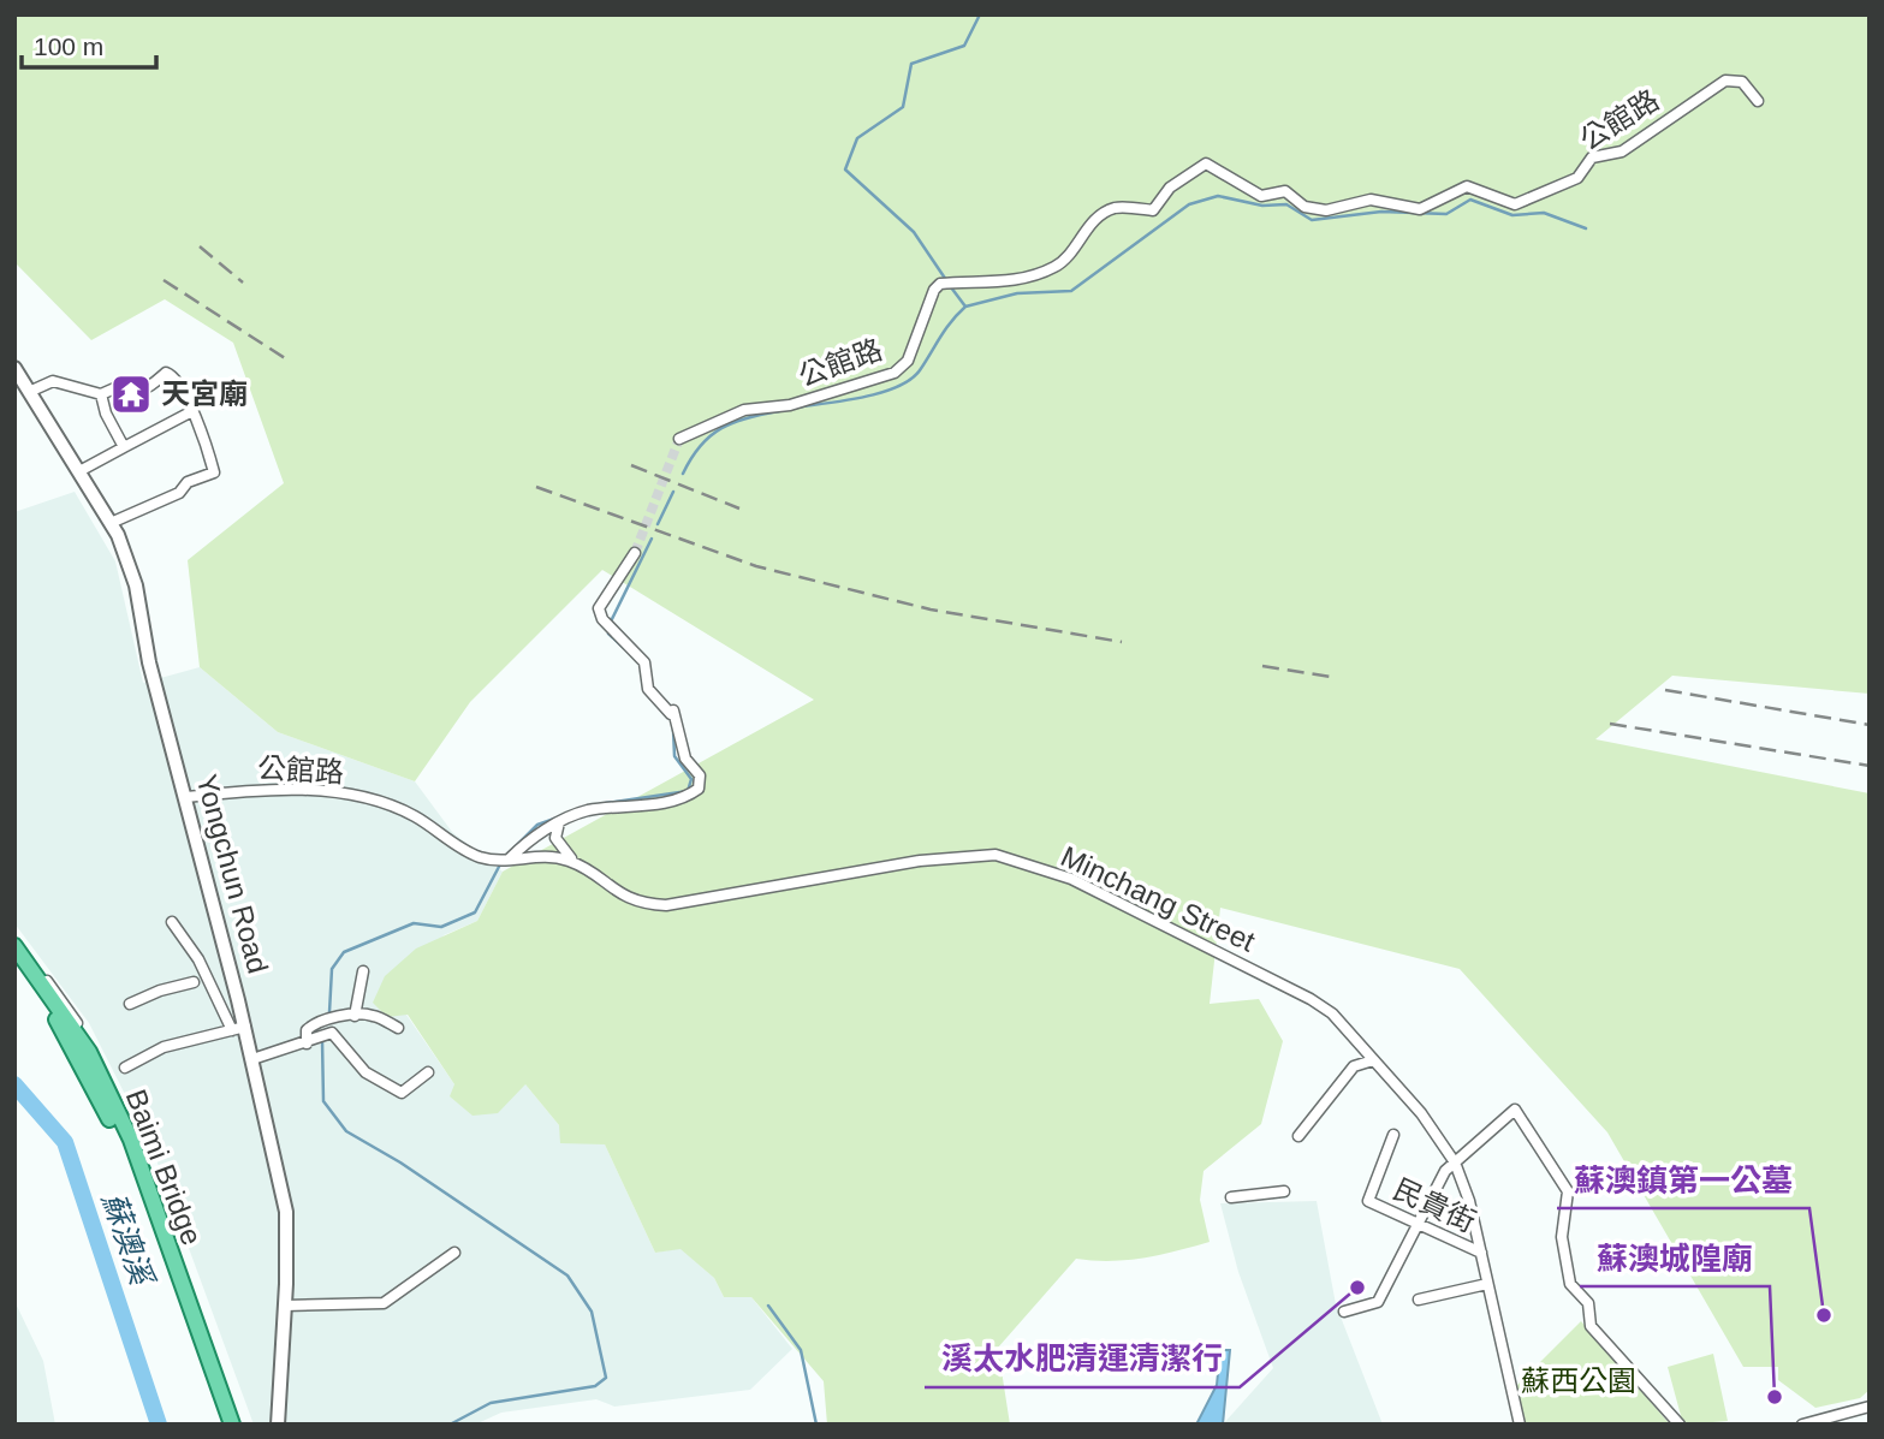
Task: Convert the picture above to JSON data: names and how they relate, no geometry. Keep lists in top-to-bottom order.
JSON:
{
  "streets": {
    "main road": ["Baimi Bridge"],
    "street": [
      "公館路",
      "Yongchun Road",
      "Minchang Street",
      "民貴街"
    ]
  },
  "crossings": [
    ["公館路", "Yongchun Road"],
    ["公館路", "Minchang Street"],
    ["Minchang Street", "民貴街"]
  ],
  "water": ["蘇澳溪"],
  "parks": ["蘇西公園"],
  "places": {
    "temple": ["天宮廟"],
    "other": ["溪太水肥清運清潔行", "蘇澳鎮第一公墓", "蘇澳城隍廟"]
  },
  "scale_bar": "100 m"
}
